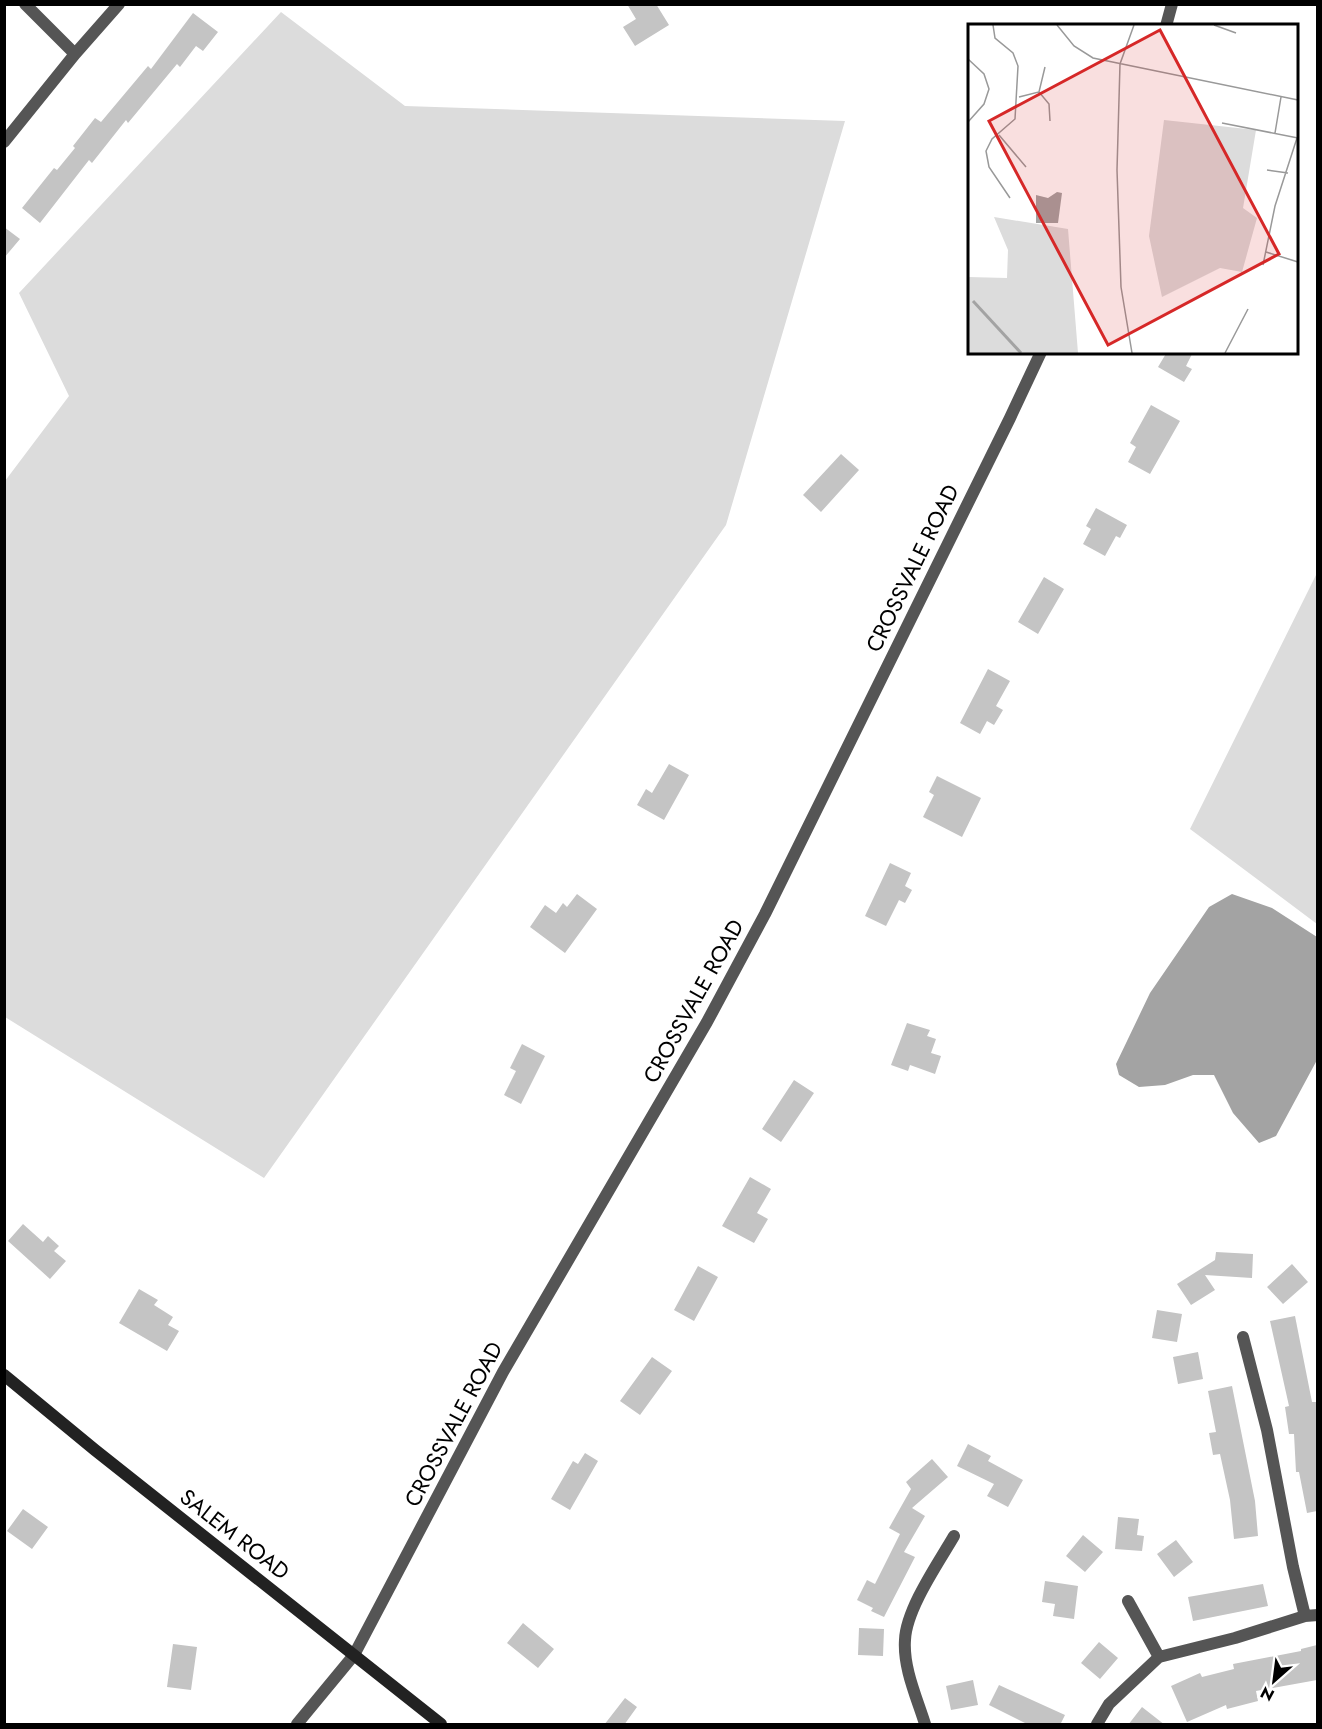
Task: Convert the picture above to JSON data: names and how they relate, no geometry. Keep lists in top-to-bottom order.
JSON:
{
  "streets": {
    "street": ["CROSSVALE ROAD", "SALEM ROAD"]
  },
  "crossings": [
    ["CROSSVALE ROAD", "SALEM ROAD"]
  ],
  "north": "bottom left"
}
